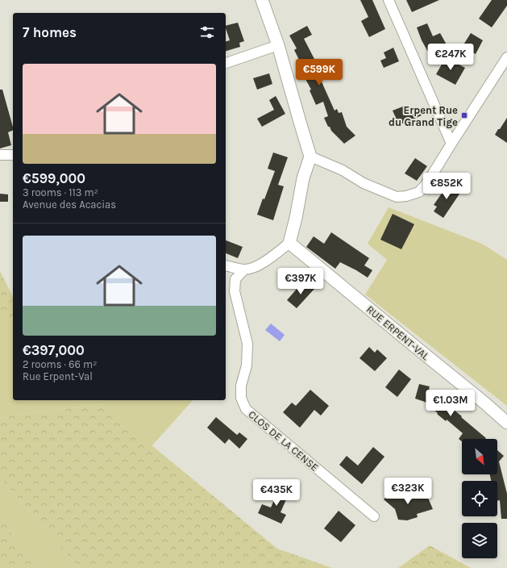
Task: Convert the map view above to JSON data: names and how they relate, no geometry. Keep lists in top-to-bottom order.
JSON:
{
  "streets": {
    "street": ["RUE ERPENT-VAL", "CLOS DE LA CENSE"]
  },
  "places": {
    "transit": ["Erpent Rue du Grand Tige"]
  },
  "north": "bottom right",
  "page": {
    "heading": "7 homes",
    "price": [
      "€247K",
      "€599K",
      "€852K",
      "€397K",
      "€1.03M",
      "€323K",
      "€435K"
    ],
    "list": [
      {
        "name": "€599,000",
        "note": "3 rooms · 113 m² · Avenue des Acacias"
      },
      {
        "name": "€397,000",
        "note": "2 rooms · 66 m² · Rue Erpent-Val"
      }
    ]
  }
}
